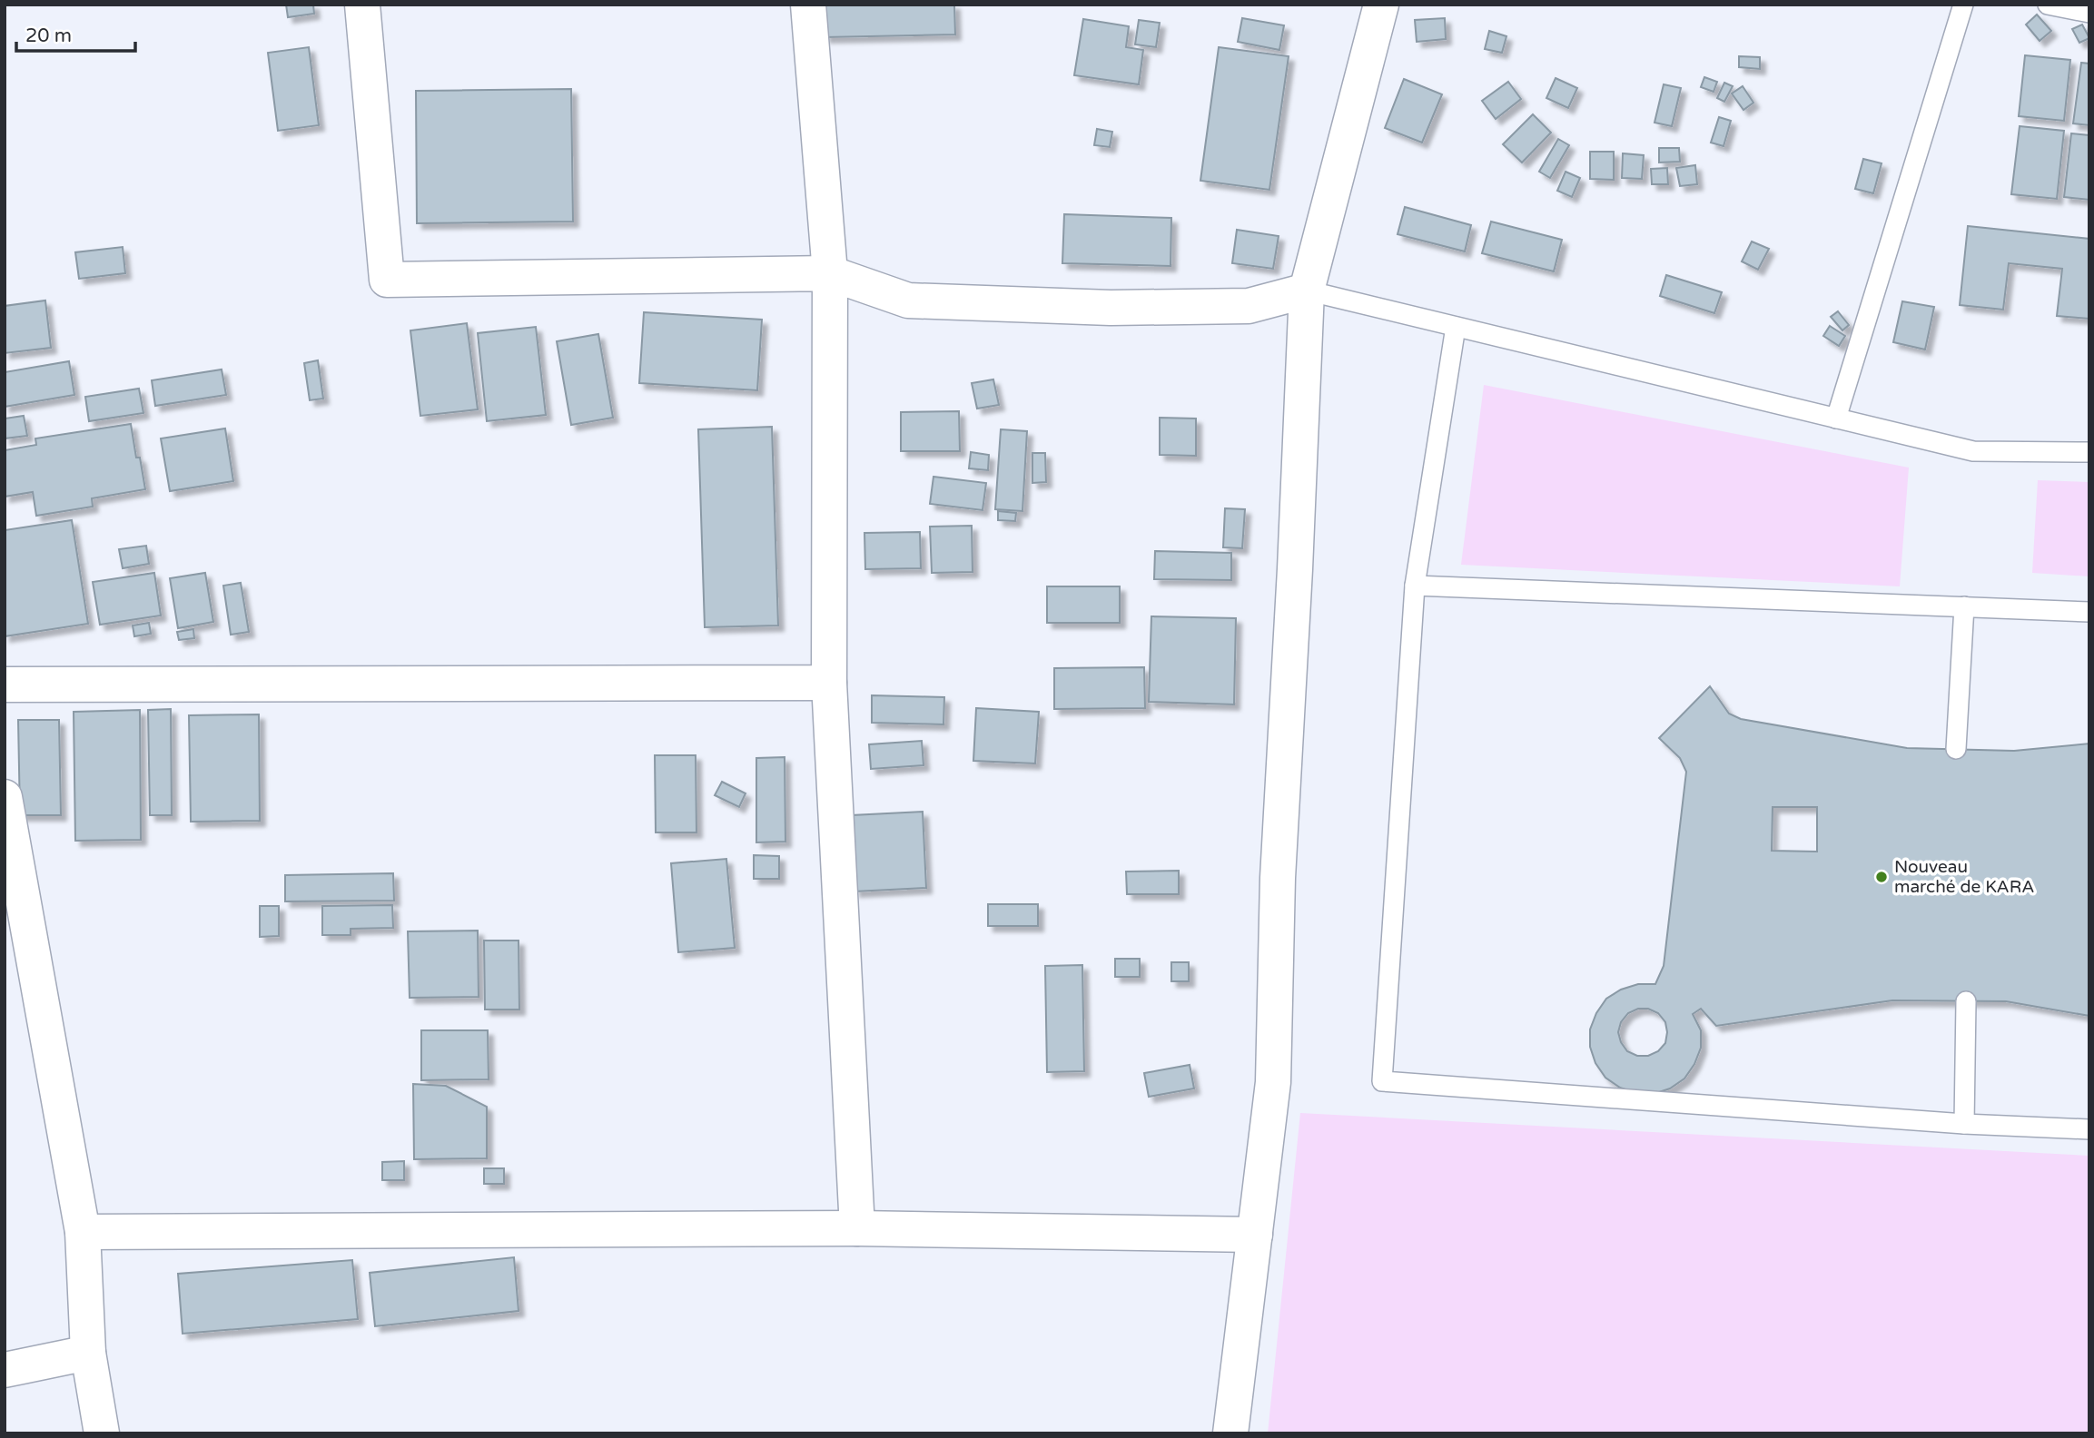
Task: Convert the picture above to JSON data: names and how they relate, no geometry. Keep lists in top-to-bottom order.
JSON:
{
  "places": ["Nouveau marché de KARA"],
  "scale_bar": "20 m"
}
